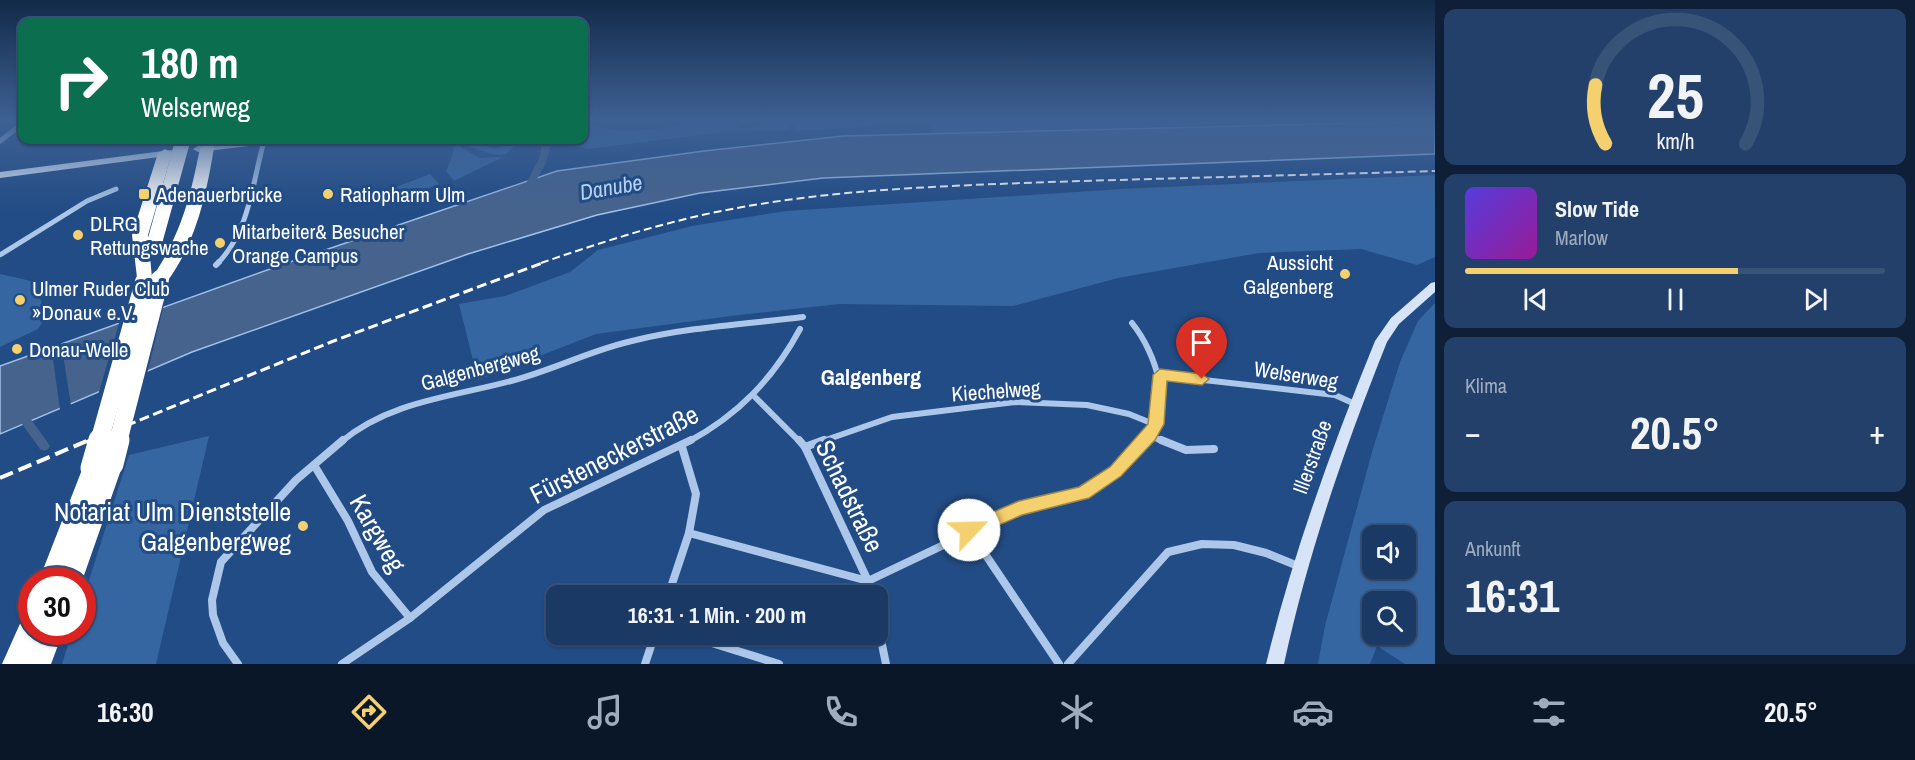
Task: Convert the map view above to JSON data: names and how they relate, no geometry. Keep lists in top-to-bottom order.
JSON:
{
  "streets": {
    "main road": ["Illerstraße"],
    "street": [
      "Galgenbergweg",
      "Welserweg",
      "Kiechelweg",
      "Fürsteneckerstraße",
      "Schadstraße",
      "Kargweg"
    ]
  },
  "crossings": [
    ["Galgenbergweg", "Kargweg"],
    ["Welserweg", "Illerstraße"],
    ["Kiechelweg", "Schadstraße"],
    ["Fürsteneckerstraße", "Schadstraße"],
    ["Fürsteneckerstraße", "Kargweg"]
  ],
  "districts": ["Galgenberg"],
  "water": ["Danube"],
  "places": {
    "transit": ["Adenauerbrücke"],
    "other": [
      "Ratiopharm Ulm",
      "DLRG Rettungswache",
      "Mitarbeiter& Besucher Orange Campus",
      "Aussicht Galgenberg",
      "Ulmer Ruder Club »Donau« e.V.",
      "Donau-Welle",
      "Notariat Ulm Dienststelle Galgenbergweg"
    ]
  },
  "page": {
    "turn": ["180 m", "Welserweg"],
    "song": ["Slow Tide", "Marlow"],
    "tile": [
      "Klima",
      ["Ankunft", "16:31"]
    ],
    "heat": ["−", "20.5°", "+"],
    "limit": "30",
    "trip": "16:31 · 1 Min. · 200 m",
    "tabs": ["16:30", "20.5°"],
    "gauge": ["25", "km/h"]
  }
}
